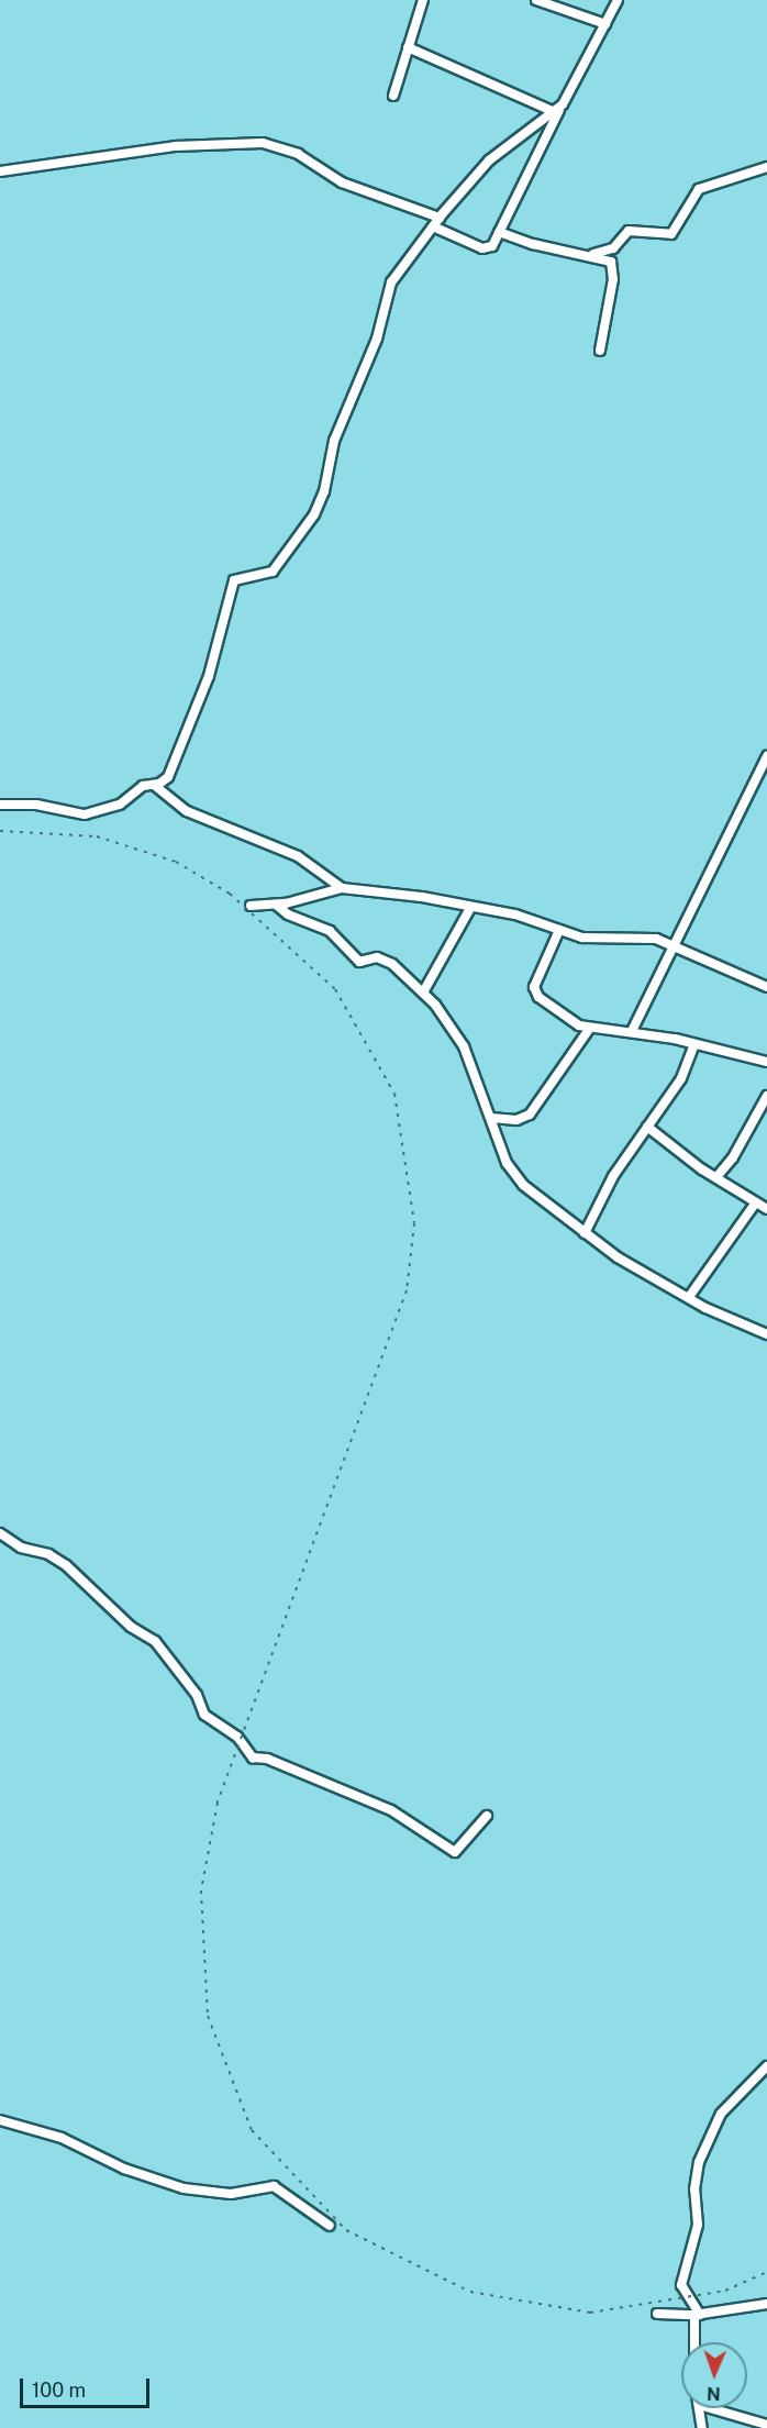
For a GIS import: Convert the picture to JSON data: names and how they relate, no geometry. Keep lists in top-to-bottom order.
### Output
{
  "scale_bar": "100 m",
  "north": "bottom"
}
